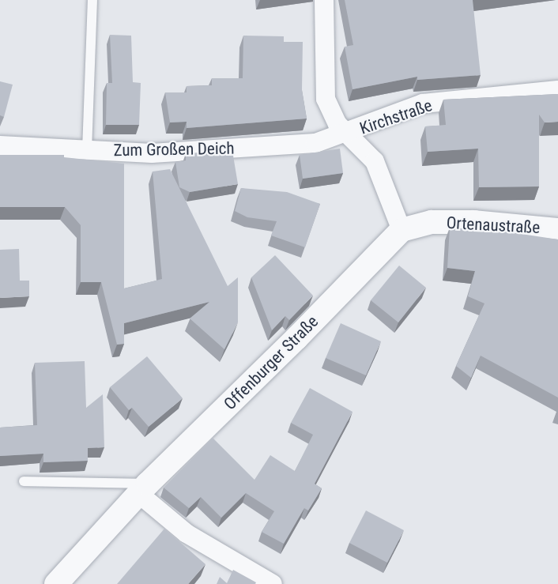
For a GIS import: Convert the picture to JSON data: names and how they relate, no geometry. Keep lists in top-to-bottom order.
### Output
{
  "streets": {
    "street": [
      "Kirchstraße",
      "Zum Großen Deich",
      "Ortenaustraße",
      "Offenburger Straße"
    ]
  },
  "crossings": [
    ["Kirchstraße", "Zum Großen Deich"],
    ["Ortenaustraße", "Offenburger Straße"]
  ]
}
